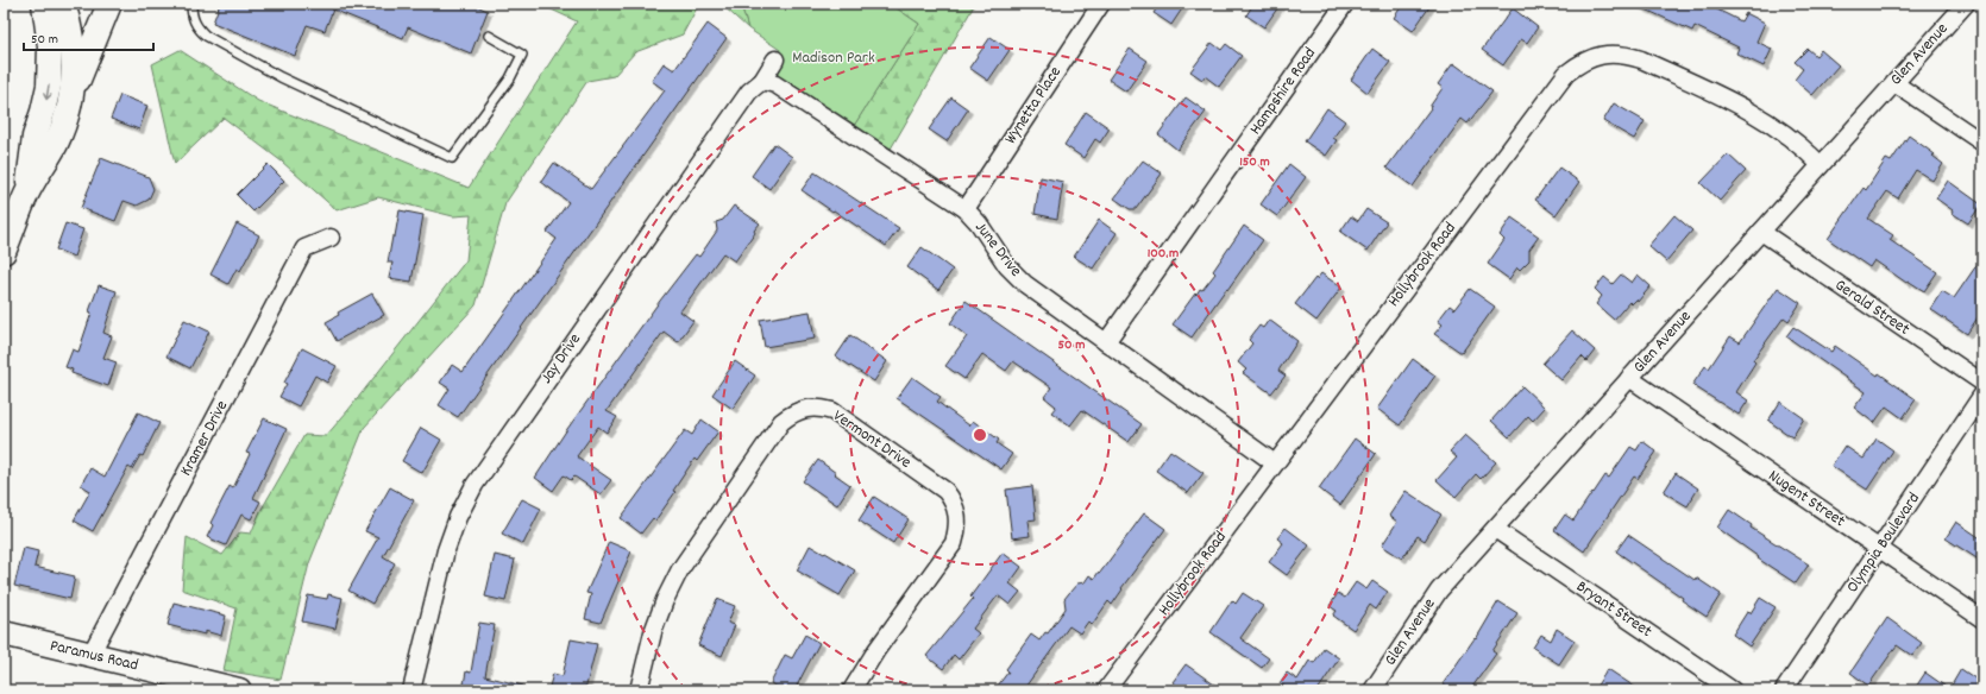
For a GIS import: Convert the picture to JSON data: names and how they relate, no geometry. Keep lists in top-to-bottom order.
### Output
{
  "streets": {
    "main road": ["Paramus Road"],
    "street": [
      "Glen Avenue",
      "Hampshire Road",
      "Wynetta Place",
      "June Drive",
      "Hollybrook Road",
      "Gerald Street",
      "Jay Drive",
      "Kramer Drive",
      "Vermont Drive",
      "Nugent Street",
      "Olympia Boulevard",
      "Bryant Street"
    ]
  },
  "crossings": [
    ["Glen Avenue", "Hollybrook Road"],
    ["Glen Avenue", "Gerald Street"],
    ["Glen Avenue", "Nugent Street"],
    ["Glen Avenue", "Bryant Street"],
    ["Hampshire Road", "June Drive"],
    ["Wynetta Place", "June Drive"],
    ["June Drive", "Hollybrook Road"],
    ["June Drive", "Jay Drive"],
    ["Kramer Drive", "Paramus Road"],
    ["Nugent Street", "Olympia Boulevard"]
  ],
  "parks": ["Madison Park"],
  "scale_bar": "50 m",
  "rings": ["150 m", "100 m", "50 m"]
}
